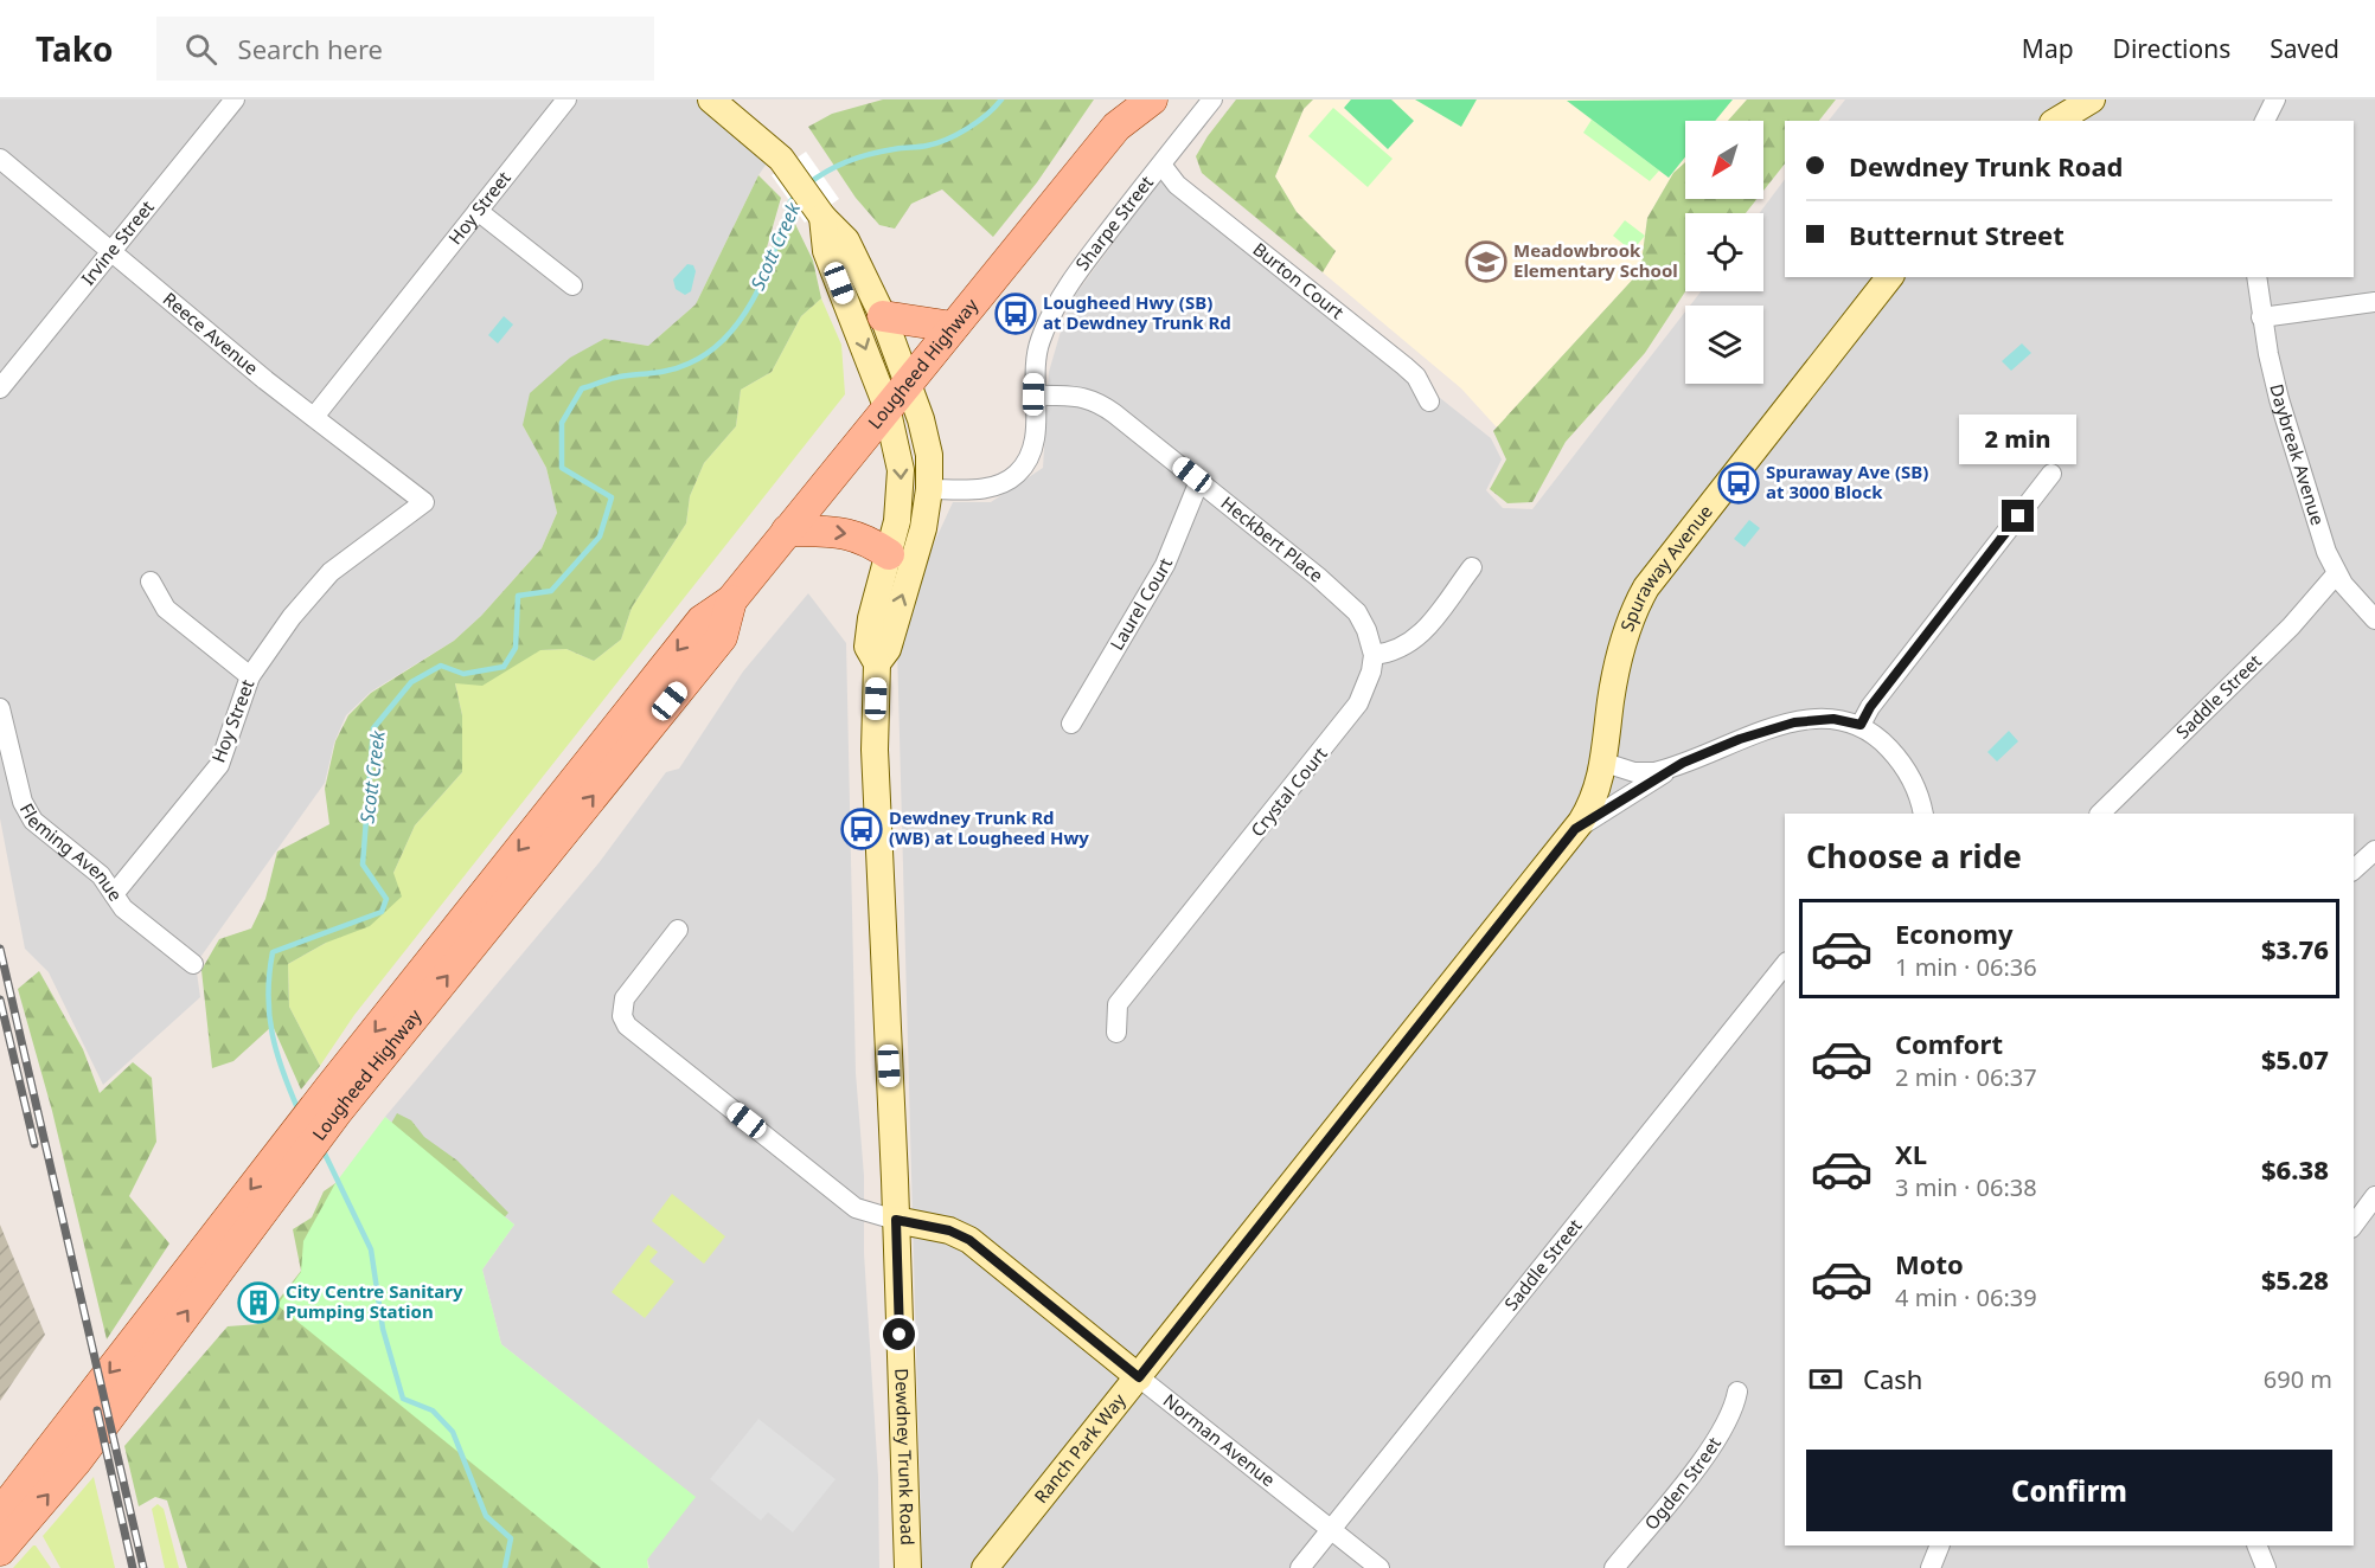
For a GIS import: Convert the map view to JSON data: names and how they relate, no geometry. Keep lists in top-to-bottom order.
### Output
{
  "streets": {
    "main road": [
      "Lougheed Highway",
      "Spuraway Avenue",
      "Norman Avenue",
      "Ranch Park Way",
      "Dewdney Trunk Road"
    ],
    "street": [
      "Hoy Street",
      "Sharpe Street",
      "Irvine Street",
      "Burton Court",
      "Reece Avenue",
      "Daybreak Avenue",
      "Heckbert Place",
      "Laurel Court",
      "Saddle Street",
      "Crystal Court",
      "Fleming Avenue",
      "Ogden Street"
    ]
  },
  "crossings": [
    ["Hoy Street", "Reece Avenue"],
    ["Hoy Street", "Fleming Avenue"],
    ["Sharpe Street", "Burton Court"],
    ["Sharpe Street", "Heckbert Place"],
    ["Sharpe Street", "Dewdney Trunk Road"],
    ["Irvine Street", "Reece Avenue"],
    ["Lougheed Highway", "Dewdney Trunk Road"],
    ["Daybreak Avenue", "Saddle Street"],
    ["Heckbert Place", "Laurel Court"],
    ["Heckbert Place", "Crystal Court"],
    ["Spuraway Avenue", "Ranch Park Way"],
    ["Saddle Street", "Norman Avenue"],
    ["Norman Avenue", "Ranch Park Way"],
    ["Norman Avenue", "Dewdney Trunk Road"]
  ],
  "water": ["Scott Creek"],
  "places": {
    "school or university": ["Meadowbrook Elementary School"],
    "bus stop": ["Lougheed Hwy (SB) at Dewdney Trunk Rd", "Spuraway Ave (SB) at 3000 Block", "Dewdney Trunk Rd (WB) at Lougheed Hwy"],
    "building": ["City Centre Sanitary Pumping Station"]
  },
  "north": "bottom left",
  "page": {
    "header": "Tako",
    "search": "Search here",
    "nav": ["Map", "Directions", "Saved"],
    "banner": ["Dewdney Trunk Road", "Butternut Street"],
    "bubble": "2 min",
    "heading": "Choose a ride",
    "list": [
      {
        "name": "Economy",
        "note": "1 min · 06:36",
        "value": "$3.76"
      },
      {
        "name": "Comfort",
        "note": "2 min · 06:37",
        "value": "$5.07"
      },
      {
        "name": "XL",
        "note": "3 min · 06:38",
        "value": "$6.38"
      },
      {
        "name": "Moto",
        "note": "4 min · 06:39",
        "value": "$5.28"
      }
    ],
    "pay": ["Cash", "690 m"],
    "buttons": "Confirm"
  }
}
